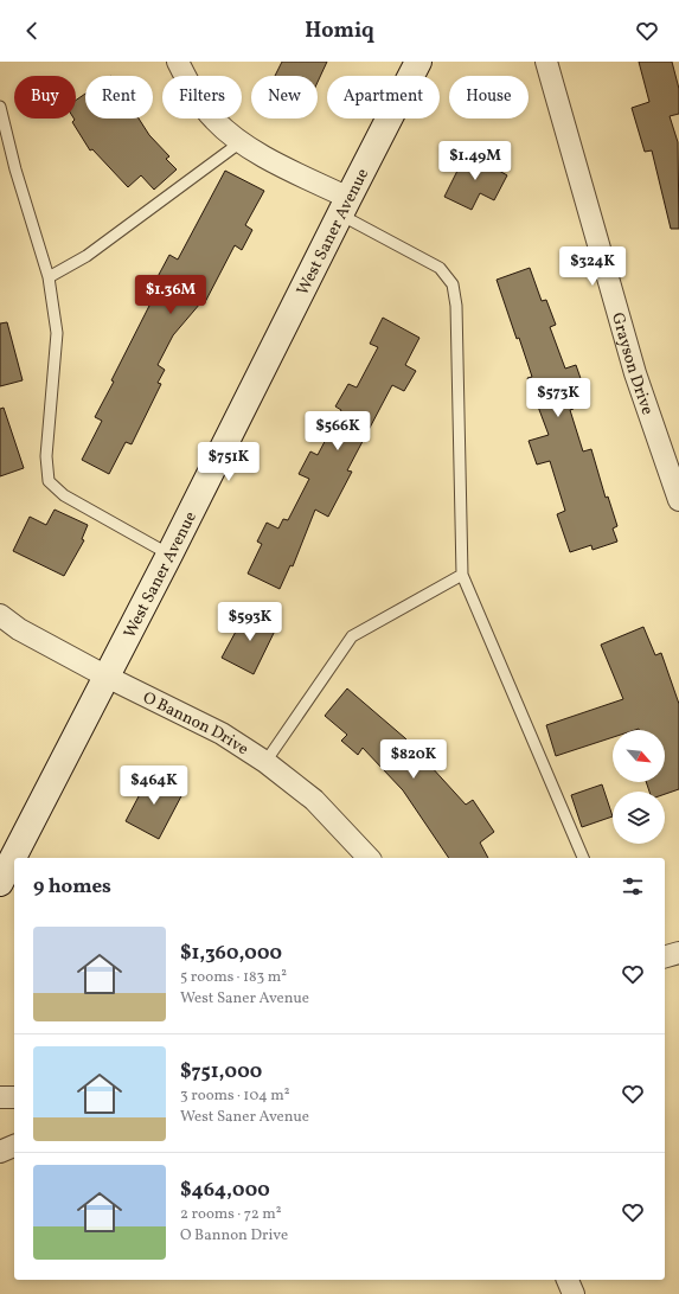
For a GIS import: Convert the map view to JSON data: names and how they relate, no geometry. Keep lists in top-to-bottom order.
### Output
{
  "streets": {
    "street": ["West Saner Avenue", "Grayson Drive", "O Bannon Drive"]
  },
  "crossings": [
    ["West Saner Avenue", "O Bannon Drive"]
  ],
  "north": "bottom right",
  "page": {
    "header": "Homiq",
    "chip": [
      "Buy",
      "Rent",
      "Filters",
      "New",
      "Apartment",
      "House"
    ],
    "price": [
      "$1.49M",
      "$324K",
      "$1.36M",
      "$573K",
      "$566K",
      "$751K",
      "$593K",
      "$820K",
      "$464K"
    ],
    "heading": "9 homes",
    "list": [
      {
        "name": "$1,360,000",
        "note": "5 rooms · 183 m² · West Saner Avenue"
      },
      {
        "name": "$751,000",
        "note": "3 rooms · 104 m² · West Saner Avenue"
      },
      {
        "name": "$464,000",
        "note": "2 rooms · 72 m² · O Bannon Drive"
      }
    ]
  }
}
